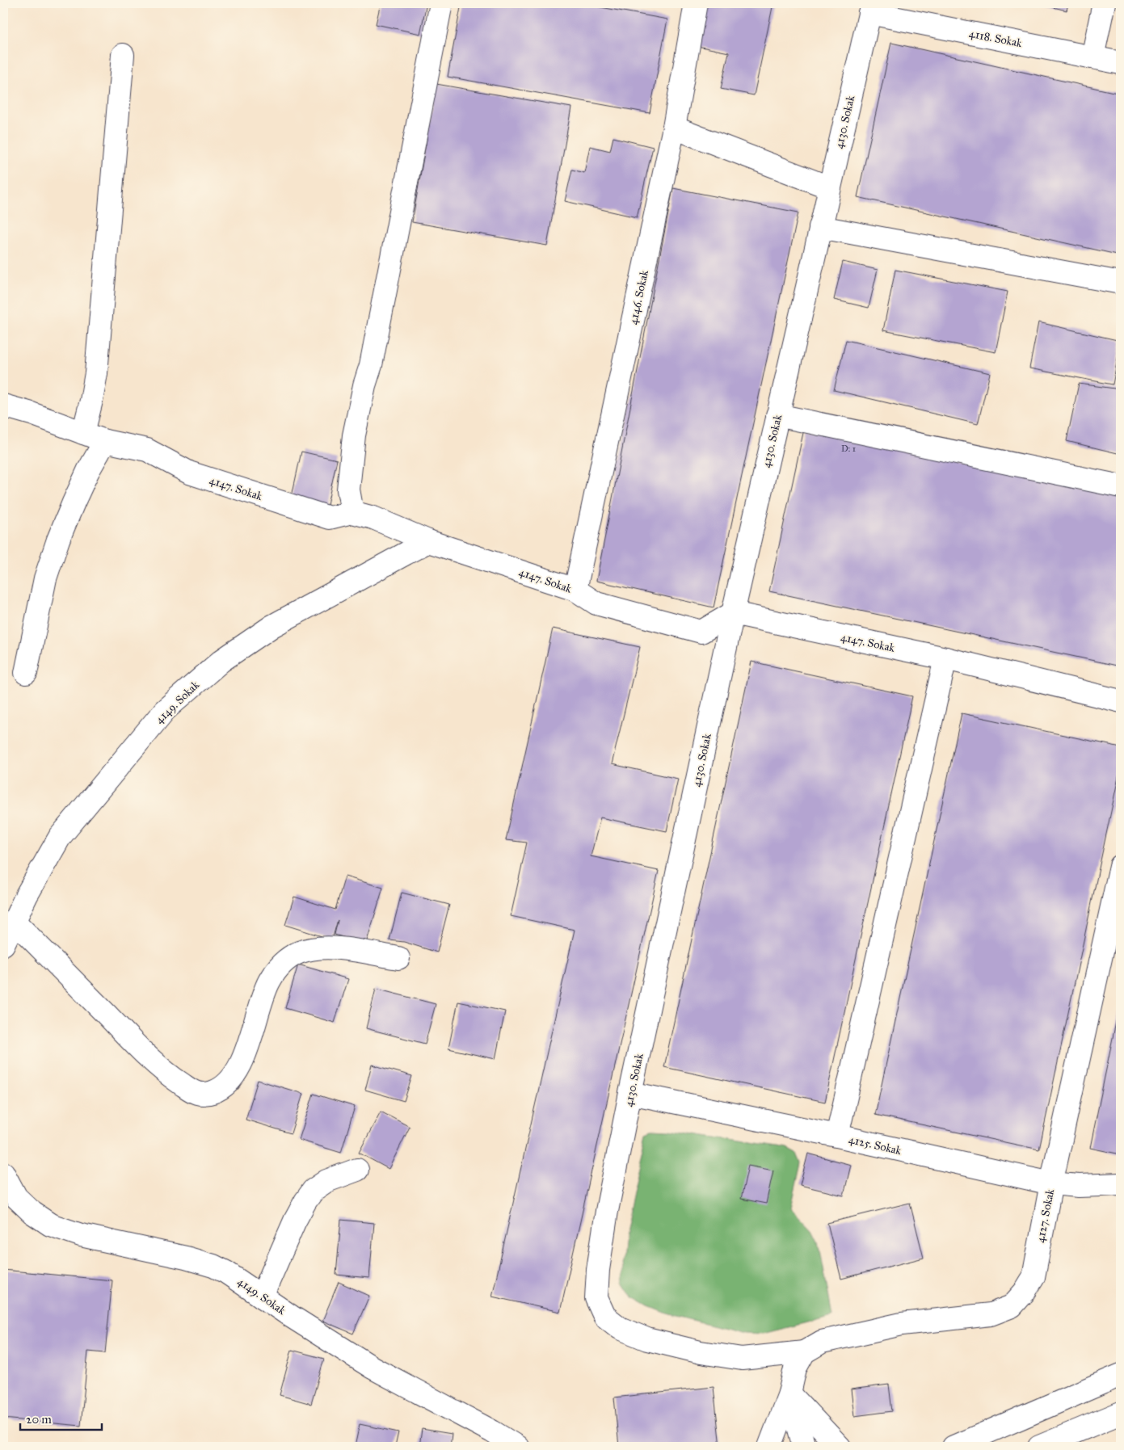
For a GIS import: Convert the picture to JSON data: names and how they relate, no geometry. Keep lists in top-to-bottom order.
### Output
{
  "streets": {
    "street": [
      "4118. Sokak",
      "4130. Sokak",
      "4146. Sokak",
      "4147. Sokak",
      "4149. Sokak",
      "4125. Sokak",
      "4127. Sokak"
    ]
  },
  "crossings": [
    ["4118. Sokak", "4130. Sokak"],
    ["4130. Sokak", "4147. Sokak"],
    ["4130. Sokak", "4125. Sokak"],
    ["4130. Sokak", "4127. Sokak"],
    ["4146. Sokak", "4147. Sokak"],
    ["4147. Sokak", "4149. Sokak"],
    ["4125. Sokak", "4127. Sokak"]
  ],
  "house_numbers": ["D: 1"],
  "scale_bar": "20 m"
}
